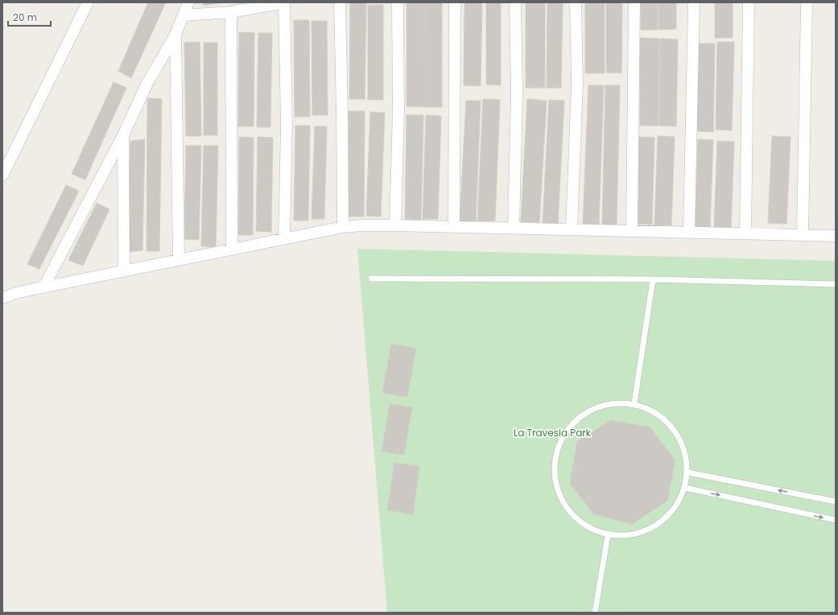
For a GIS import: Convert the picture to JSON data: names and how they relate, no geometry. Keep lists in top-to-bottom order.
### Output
{
  "parks": ["La Travesia Park"],
  "scale_bar": "20 m"
}
